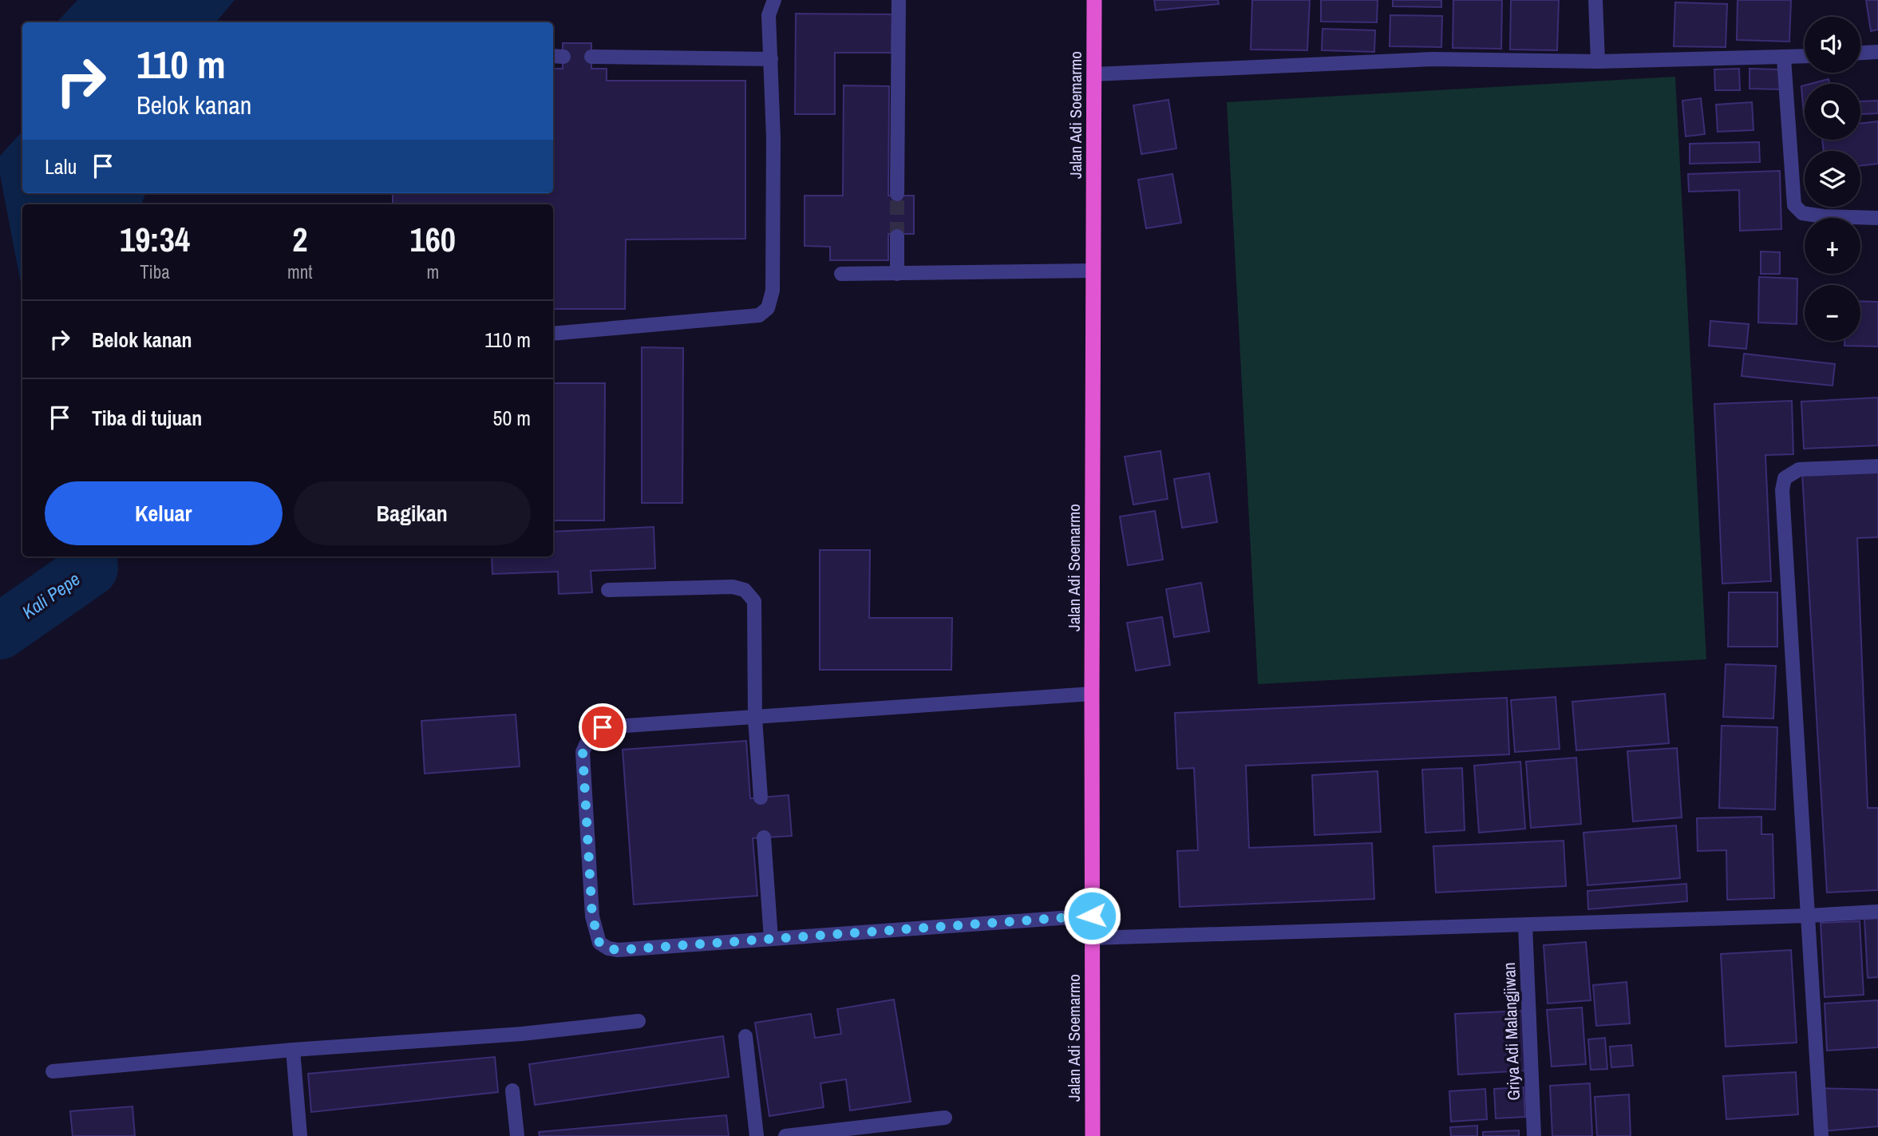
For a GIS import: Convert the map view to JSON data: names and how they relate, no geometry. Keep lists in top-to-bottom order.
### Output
{
  "streets": {
    "highway": ["Jalan Adi Soemarmo"],
    "street": ["Griya Adi Malangjiwan"]
  },
  "water": ["Kali Pepe"],
  "page": {
    "map_buttons": ["+", "−"],
    "turn": ["110 m", "Belok kanan"],
    "then": "Lalu",
    "eta": [
      "19:34",
      "Tiba",
      "2",
      "mnt",
      "160",
      "m"
    ],
    "list": [
      {
        "name": "Belok kanan",
        "value": "110 m"
      },
      {
        "name": "Tiba di tujuan",
        "value": "50 m"
      }
    ],
    "buttons": ["Keluar", "Bagikan"]
  }
}
